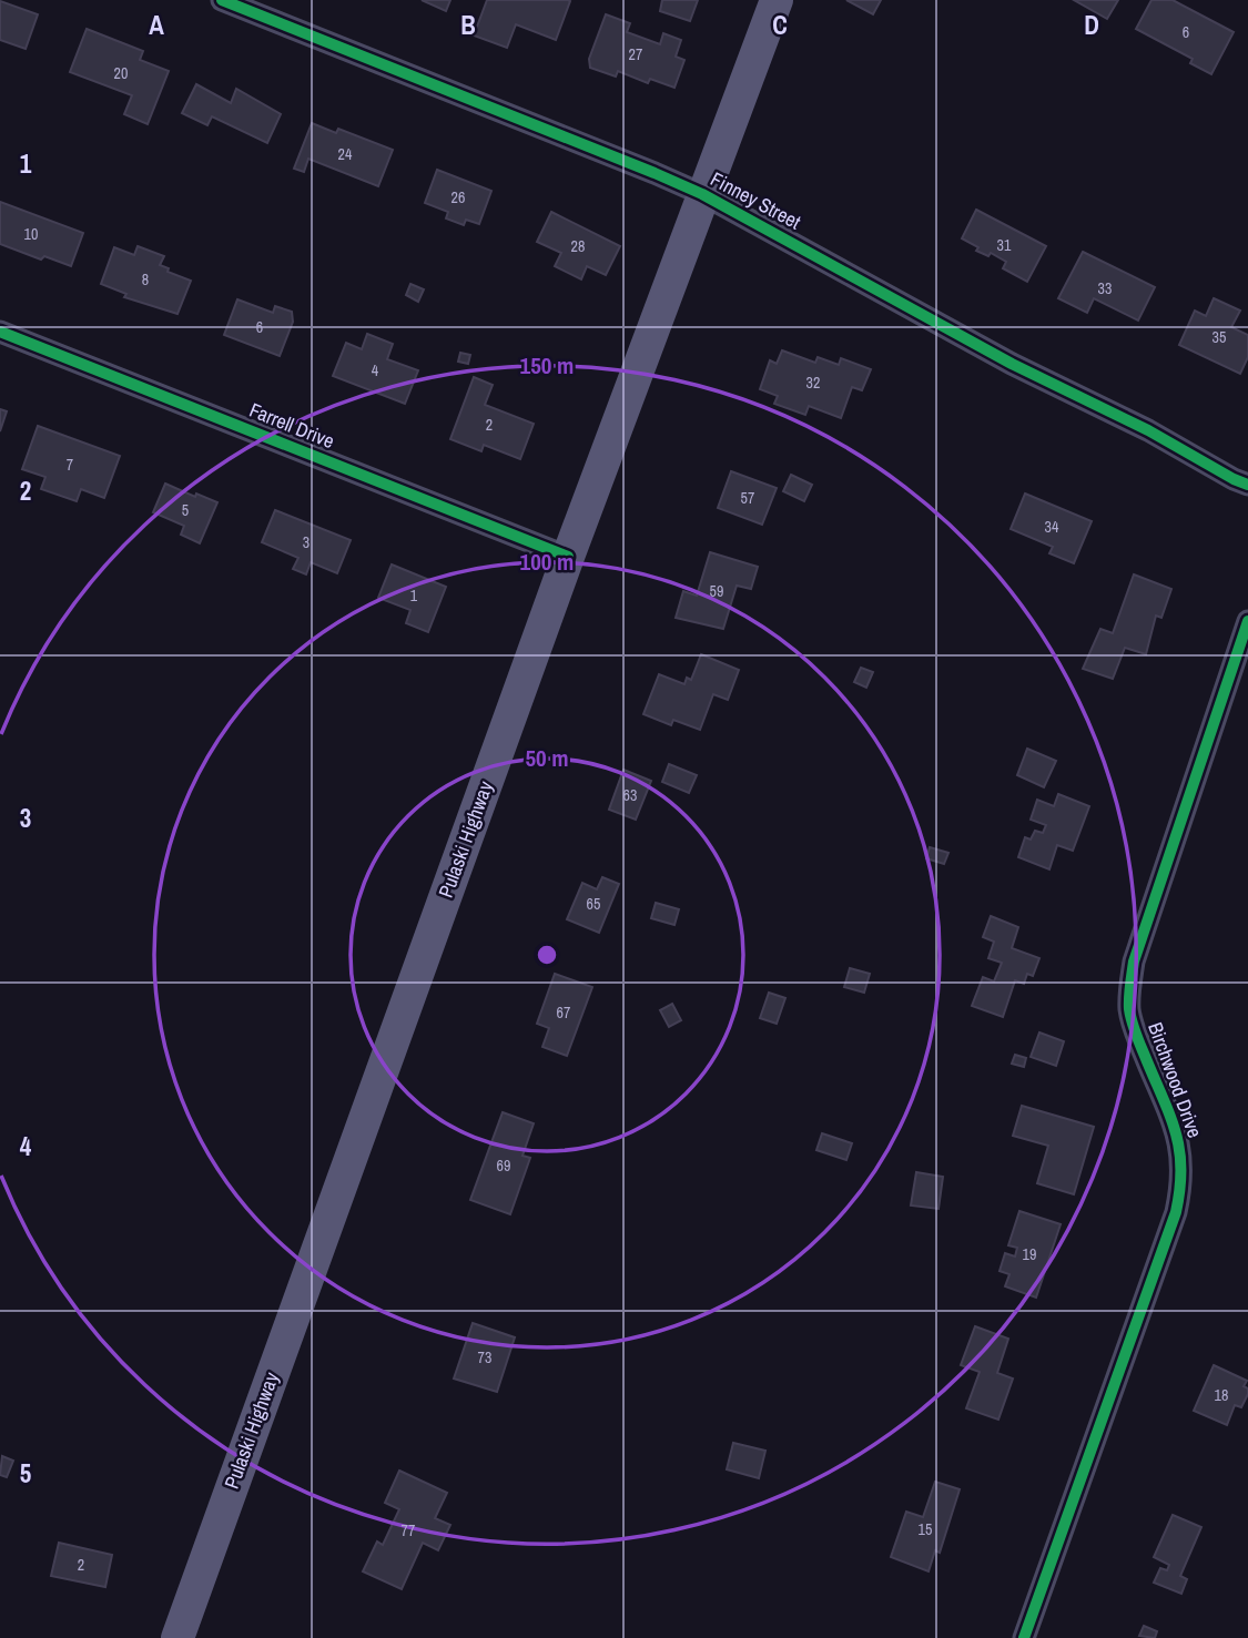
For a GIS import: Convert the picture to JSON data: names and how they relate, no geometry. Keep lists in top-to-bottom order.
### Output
{
  "streets": {
    "main road": ["Pulaski Highway"],
    "street": ["Finney Street", "Farrell Drive", "Birchwood Drive"]
  },
  "crossings": [
    ["Finney Street", "Pulaski Highway"],
    ["Farrell Drive", "Pulaski Highway"]
  ],
  "house_numbers": [
    "6",
    "27",
    "20",
    "24",
    "26",
    "10",
    "31",
    "28",
    "8",
    "33",
    "6",
    "35",
    "4",
    "32",
    "2",
    "7",
    "57",
    "5",
    "34",
    "3",
    "59",
    "1",
    "63",
    "65",
    "67",
    "69",
    "19",
    "73",
    "18",
    "15",
    "77",
    "2"
  ],
  "grid": {
    "columns": [
      "A",
      "B",
      "C",
      "D"
    ],
    "rows": [
      "1",
      "2",
      "3",
      "4",
      "5"
    ]
  },
  "rings": ["150 m", "100 m", "50 m"]
}
